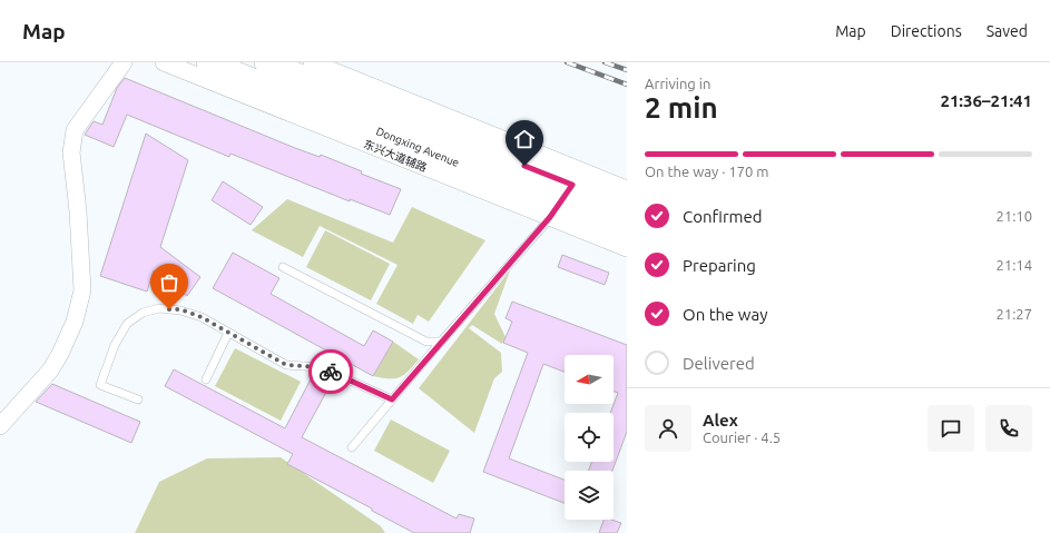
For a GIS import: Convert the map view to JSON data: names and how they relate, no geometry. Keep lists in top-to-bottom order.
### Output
{
  "streets": {
    "main road": ["Dongxing Avenue"],
    "street": ["东兴大道辅路"]
  },
  "crossings": [
    ["Dongxing Avenue", "东兴大道辅路"]
  ],
  "north": "left",
  "page": {
    "header": "Map",
    "nav": ["Map", "Directions", "Saved"],
    "heading": ["2 min", "Arriving in", "21:36–21:41"],
    "panel": ["Alex", "Courier · 4.5"],
    "bar": "On the way · 170 m",
    "list": [
      ["Confirmed", "21:10"],
      ["Preparing", "21:14"],
      ["On the way", "21:27"],
      "Delivered"
    ]
  }
}
